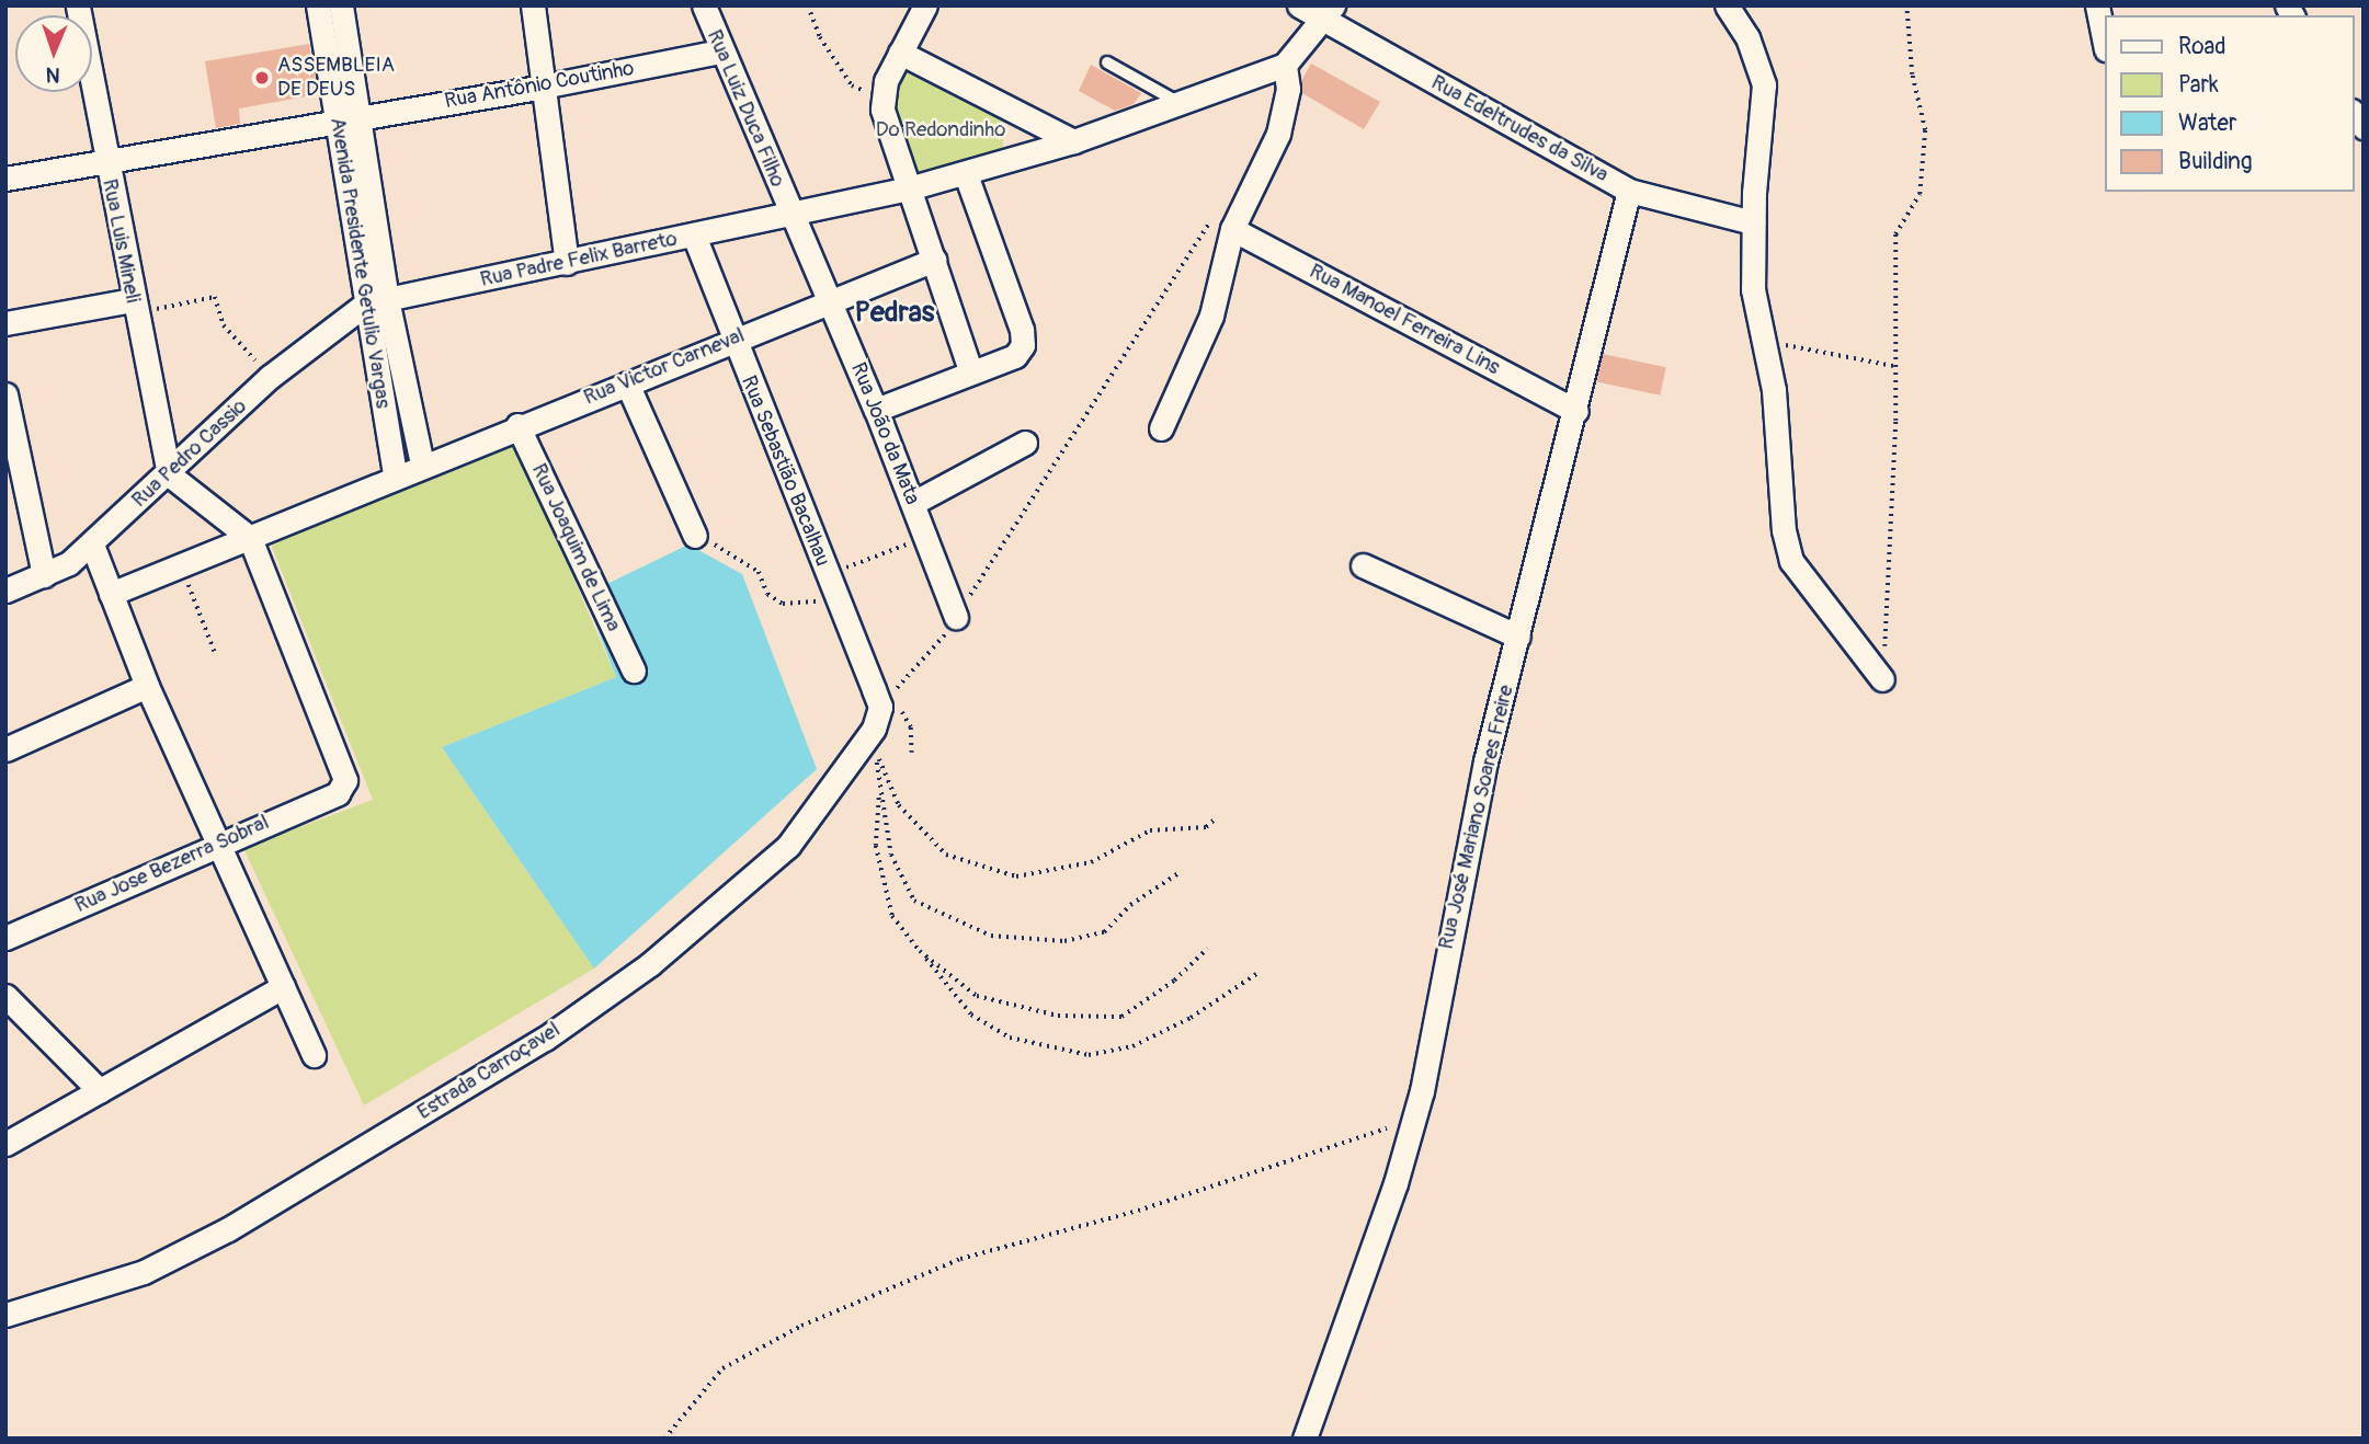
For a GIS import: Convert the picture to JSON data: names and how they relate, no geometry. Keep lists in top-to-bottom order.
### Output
{
  "streets": {
    "street": [
      "Rua Antônio Coutinho",
      "Rua Luiz Duca Filho",
      "Rua Edeltrudes da Silva",
      "Rua Luis Mineli",
      "Rua Padre Felix Barreto",
      "Avenida Presidente Getulio Vargas",
      "Rua Manoel Ferreira Lins",
      "Rua Victor Carneval",
      "Rua João da Mata",
      "Rua Pedro Cassio",
      "Rua Sebastião Bacalhau",
      "Rua Joaquim de Lima",
      "Rua José Mariano Soares Freire",
      "Rua Jose Bezerra Sobral",
      "Estrada Carroçavel"
    ]
  },
  "crossings": [
    ["Rua Antônio Coutinho", "Rua Luiz Duca Filho"],
    ["Rua Antônio Coutinho", "Rua Luis Mineli"],
    ["Rua Antônio Coutinho", "Avenida Presidente Getulio Vargas"],
    ["Rua Luiz Duca Filho", "Rua Padre Felix Barreto"],
    ["Rua Luiz Duca Filho", "Rua João da Mata"],
    ["Rua Edeltrudes da Silva", "Rua José Mariano Soares Freire"],
    ["Rua Luis Mineli", "Rua Pedro Cassio"],
    ["Rua Padre Felix Barreto", "Avenida Presidente Getulio Vargas"],
    ["Rua Padre Felix Barreto", "Rua João da Mata"],
    ["Rua Padre Felix Barreto", "Rua Pedro Cassio"],
    ["Rua Padre Felix Barreto", "Rua Sebastião Bacalhau"],
    ["Avenida Presidente Getulio Vargas", "Rua Victor Carneval"],
    ["Avenida Presidente Getulio Vargas", "Rua Pedro Cassio"],
    ["Rua Manoel Ferreira Lins", "Rua José Mariano Soares Freire"],
    ["Rua Victor Carneval", "Rua João da Mata"],
    ["Rua Victor Carneval", "Rua Sebastião Bacalhau"],
    ["Rua Victor Carneval", "Rua Joaquim de Lima"],
    ["Rua Victor Carneval", "Rua Jose Bezerra Sobral"],
    ["Rua Sebastião Bacalhau", "Estrada Carroçavel"]
  ],
  "districts": ["Pedras"],
  "parks": ["Do Redondinho"],
  "places": ["ASSEMBLEIA DE DEUS"],
  "legend": [
    "Road",
    "Park",
    "Water",
    "Building"
  ],
  "north": "bottom"
}
